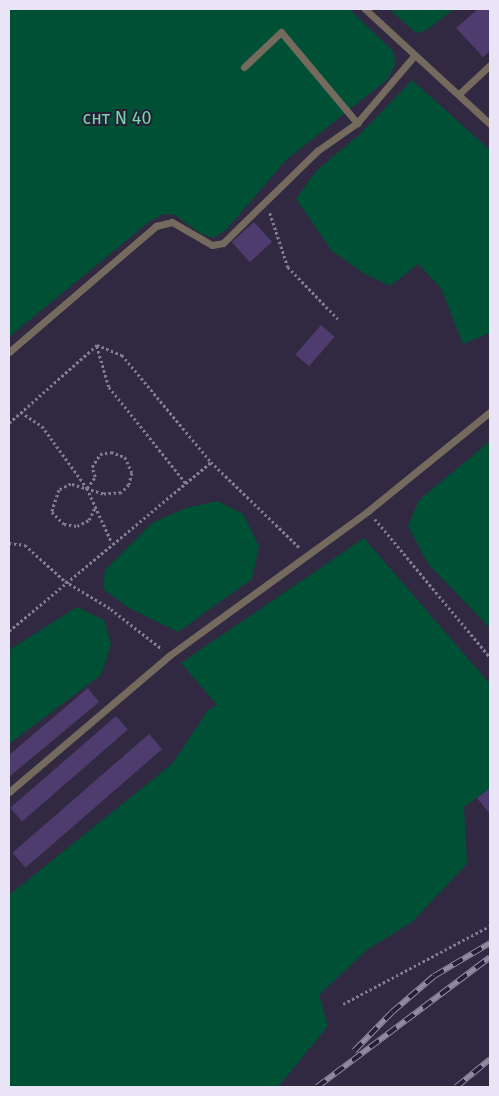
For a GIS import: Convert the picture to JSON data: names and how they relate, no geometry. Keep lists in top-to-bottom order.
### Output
{
  "parks": ["снт N 40"]
}
